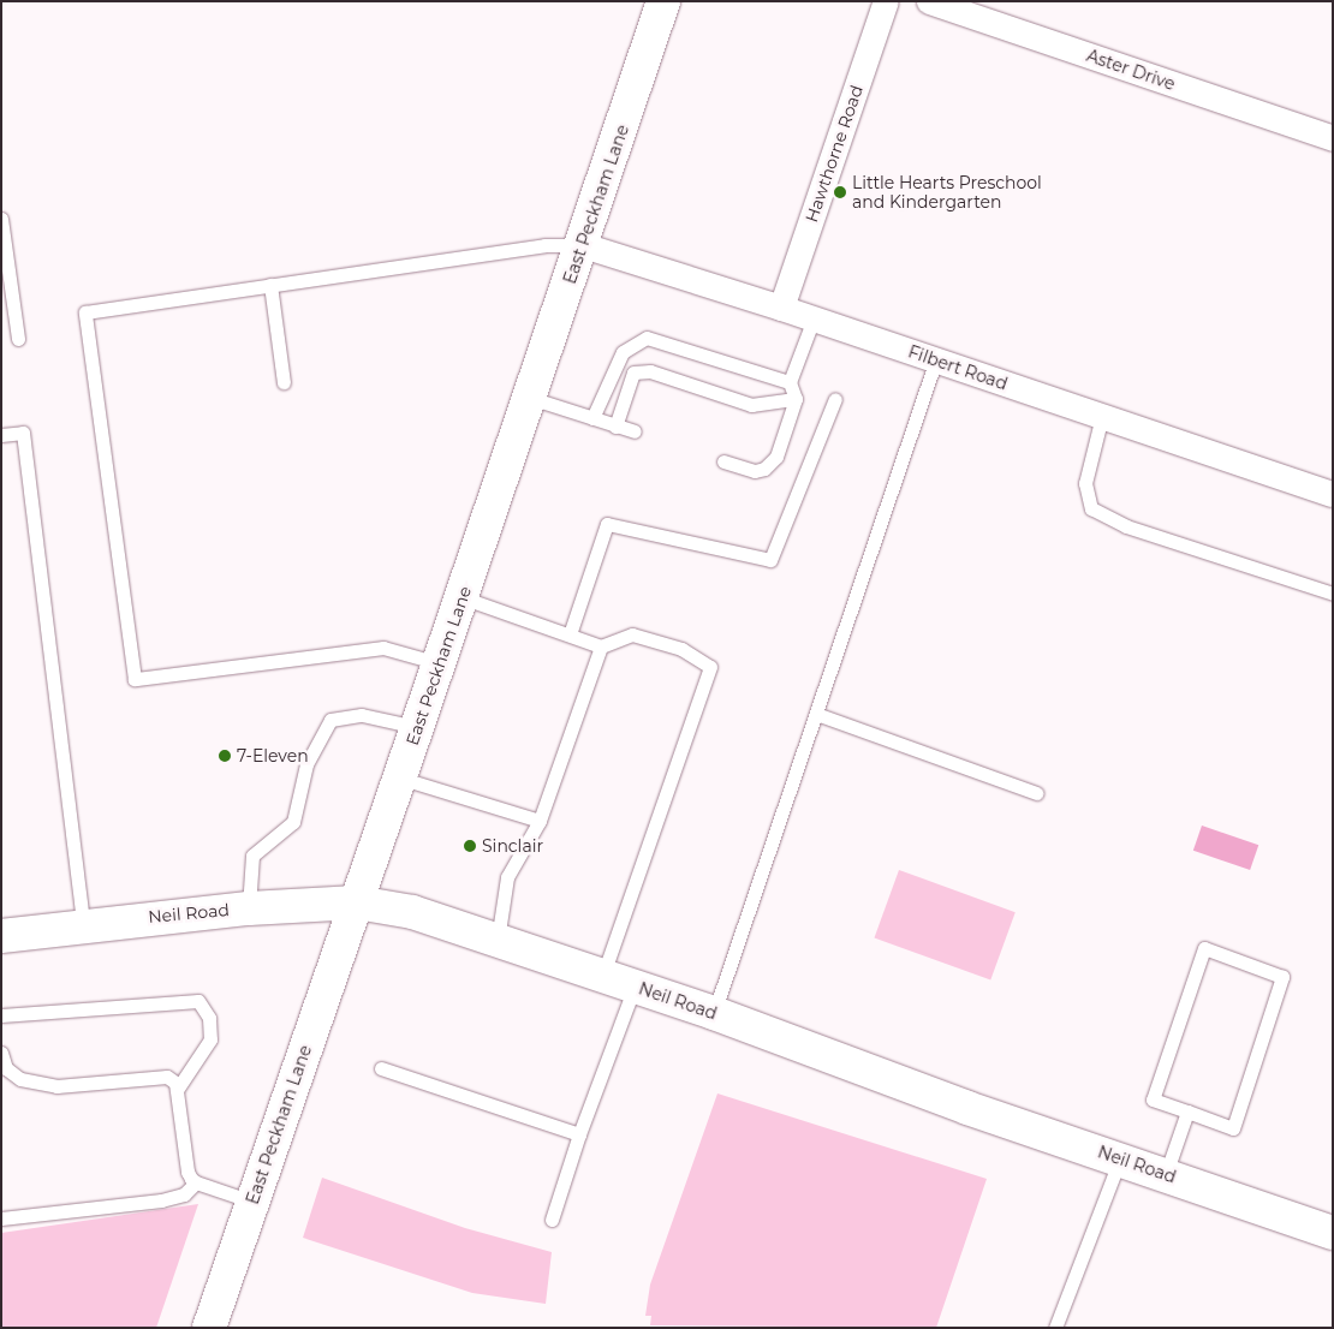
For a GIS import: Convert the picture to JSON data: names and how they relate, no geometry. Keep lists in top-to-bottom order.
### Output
{
  "streets": {
    "street": [
      "Aster Drive",
      "Hawthorne Road",
      "East Peckham Lane",
      "Filbert Road",
      "Neil Road"
    ]
  },
  "crossings": [
    ["Hawthorne Road", "Filbert Road"],
    ["East Peckham Lane", "Filbert Road"],
    ["East Peckham Lane", "Neil Road"]
  ],
  "places": ["Little Hearts Preschool and Kindergarten", "7-Eleven", "Sinclair"]
}
